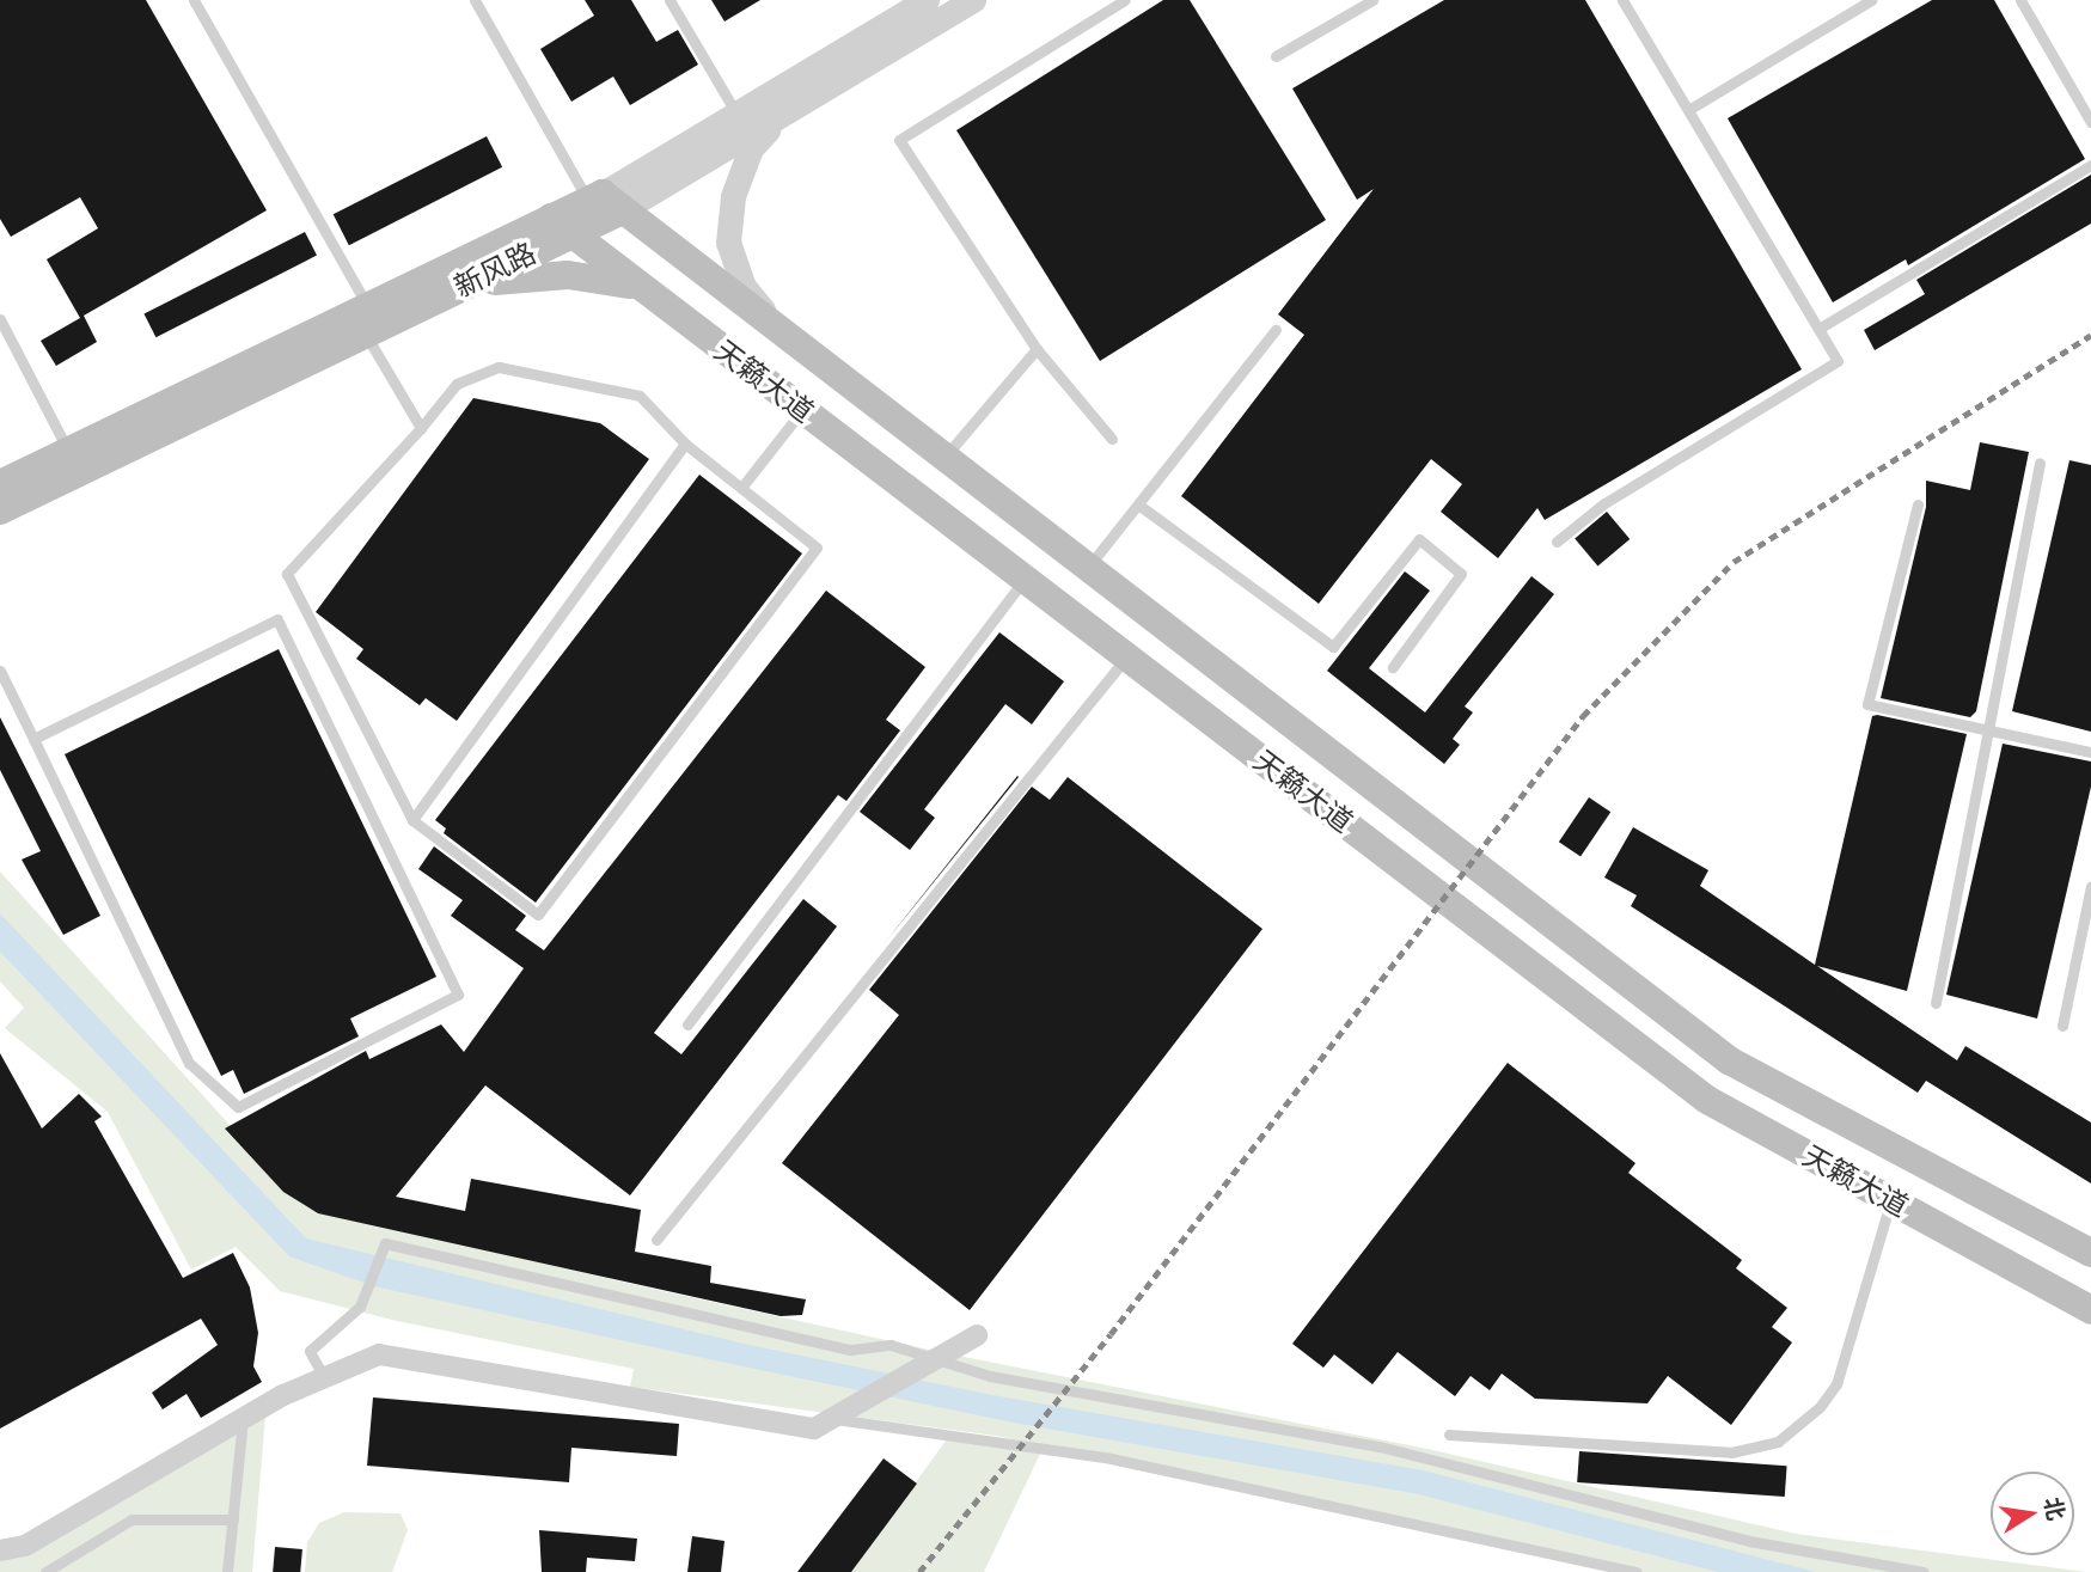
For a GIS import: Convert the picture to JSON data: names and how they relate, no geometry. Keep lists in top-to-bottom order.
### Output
{
  "streets": {
    "main road": ["新风路", "天籁大道"]
  },
  "crossings": [
    ["新风路", "天籁大道"]
  ],
  "north": "right"
}
